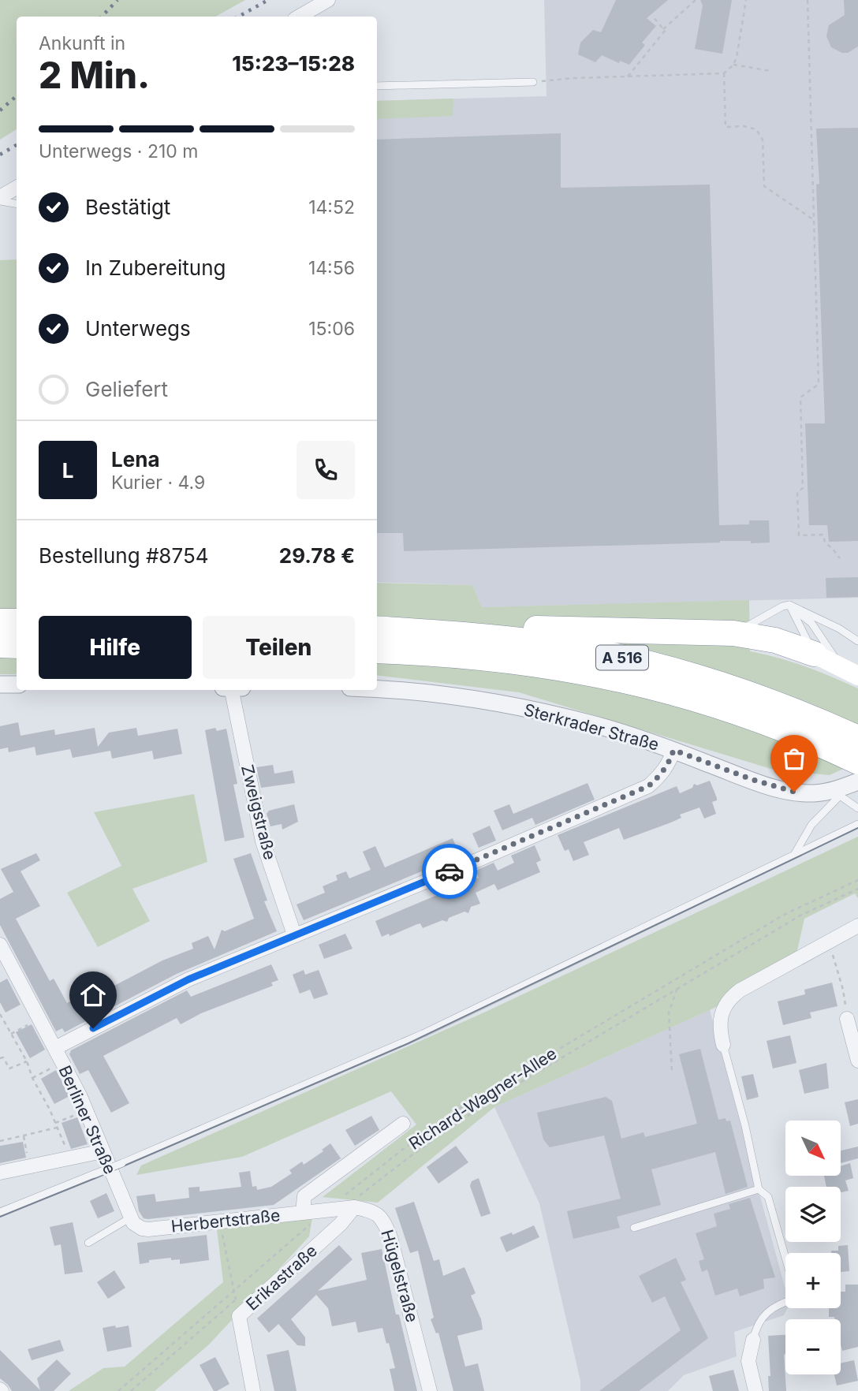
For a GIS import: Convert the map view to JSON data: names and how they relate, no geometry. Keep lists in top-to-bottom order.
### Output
{
  "streets": {
    "highway": ["A 516"],
    "street": [
      "Sterkrader Straße",
      "Zweigstraße",
      "Berliner Straße",
      "Herbertstraße",
      "Hügelstraße",
      "Erikastraße"
    ],
    "path": ["Richard-Wagner-Allee"]
  },
  "crossings": [
    ["Richard-Wagner-Allee", "Herbertstraße"],
    ["Richard-Wagner-Allee", "Hügelstraße"],
    ["Richard-Wagner-Allee", "Erikastraße"],
    ["Berliner Straße", "Herbertstraße"],
    ["Herbertstraße", "Hügelstraße"],
    ["Herbertstraße", "Erikastraße"],
    ["Hügelstraße", "Erikastraße"]
  ],
  "north": "bottom right",
  "page": {
    "heading": ["2 Min.", "Ankunft in", "15:23–15:28"],
    "panel": [
      "Lena",
      "Kurier · 4.9",
      "Bestellung #8754",
      "29.78 €"
    ],
    "bar": "Unterwegs · 210 m",
    "list": [
      ["Bestätigt", "14:52"],
      ["In Zubereitung", "14:56"],
      ["Unterwegs", "15:06"],
      "Geliefert"
    ],
    "round": "L",
    "buttons": ["Hilfe", "Teilen"],
    "map_buttons": ["+", "−"]
  }
}
